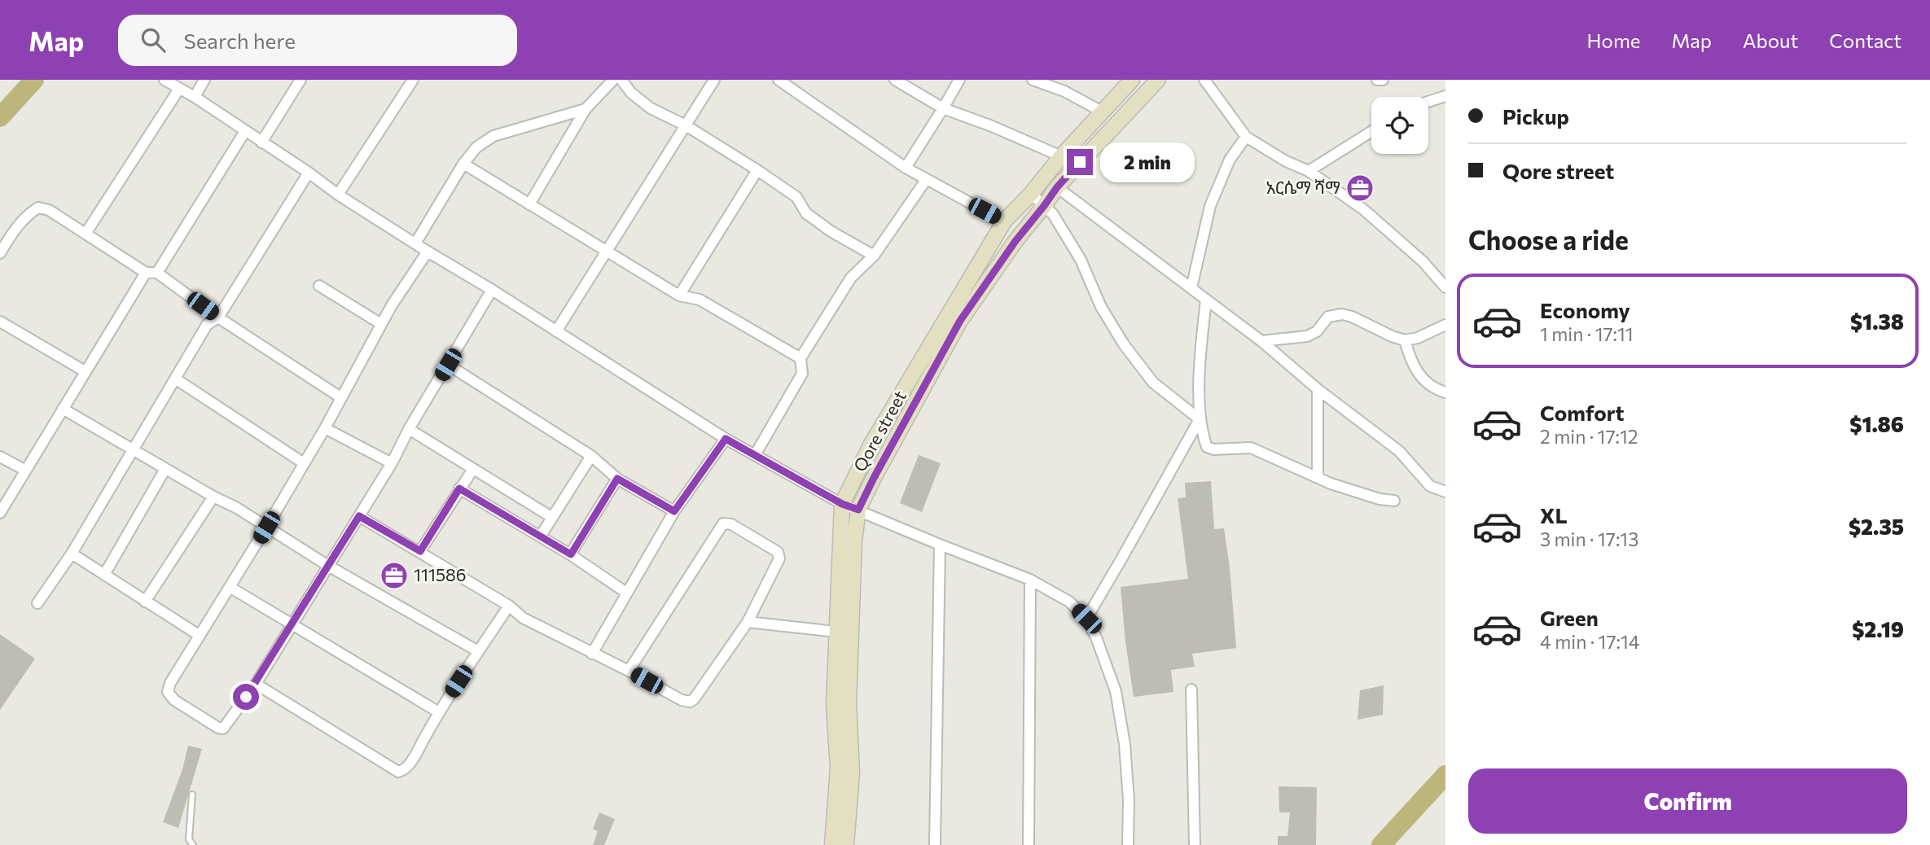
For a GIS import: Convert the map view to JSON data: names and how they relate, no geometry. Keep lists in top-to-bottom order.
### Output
{
  "streets": {
    "street": ["Qore street"]
  },
  "places": {
    "office": ["አርሴማ ሻማ", "111586"]
  },
  "page": {
    "header": "Map",
    "search": "Search here",
    "nav": [
      "Home",
      "Map",
      "About",
      "Contact"
    ],
    "banner": ["Pickup", "Qore street"],
    "bubble": "2 min",
    "heading": "Choose a ride",
    "list": [
      {
        "name": "Economy",
        "note": "1 min · 17:11",
        "value": "$1.38"
      },
      {
        "name": "Comfort",
        "note": "2 min · 17:12",
        "value": "$1.86"
      },
      {
        "name": "XL",
        "note": "3 min · 17:13",
        "value": "$2.35"
      },
      {
        "name": "Green",
        "note": "4 min · 17:14",
        "value": "$2.19"
      }
    ],
    "buttons": "Confirm"
  }
}
